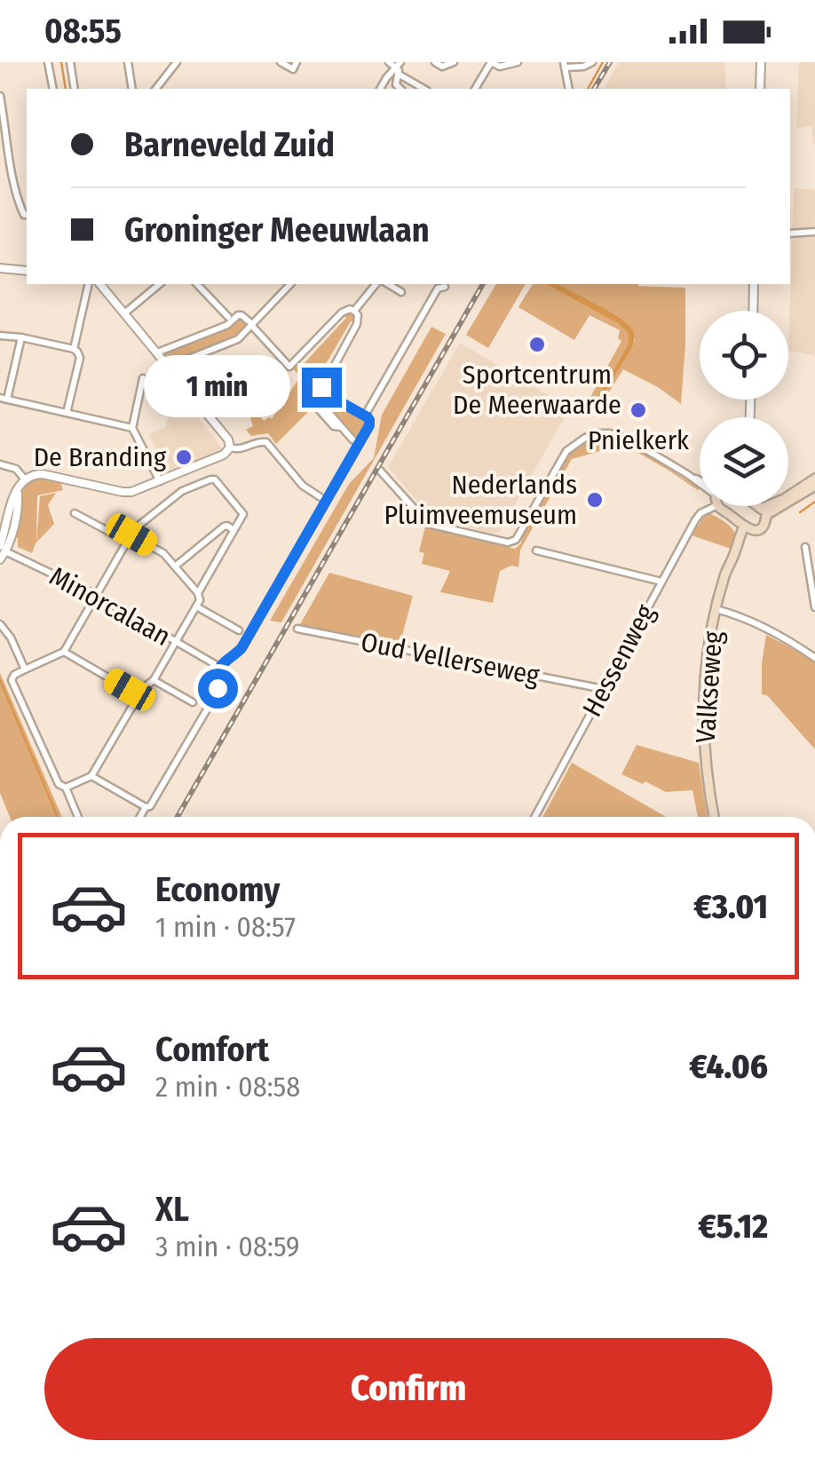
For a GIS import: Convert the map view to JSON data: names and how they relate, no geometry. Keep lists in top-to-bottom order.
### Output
{
  "streets": {
    "main road": ["Valkseweg"],
    "street": ["Minorcalaan", "Oud Vellerseweg", "Hessenweg"]
  },
  "crossings": [
    ["Oud Vellerseweg", "Hessenweg"]
  ],
  "places": [
    "Sportcentrum De Meerwaarde",
    "Pnielkerk",
    "De Branding",
    "Nederlands Pluimveemuseum"
  ],
  "page": {
    "status": "08:55",
    "banner": ["Barneveld Zuid", "Groninger Meeuwlaan"],
    "bubble": "1 min",
    "list": [
      {
        "name": "Economy",
        "note": "1 min · 08:57",
        "value": "€3.01"
      },
      {
        "name": "Comfort",
        "note": "2 min · 08:58",
        "value": "€4.06"
      },
      {
        "name": "XL",
        "note": "3 min · 08:59",
        "value": "€5.12"
      }
    ],
    "buttons": "Confirm"
  }
}
